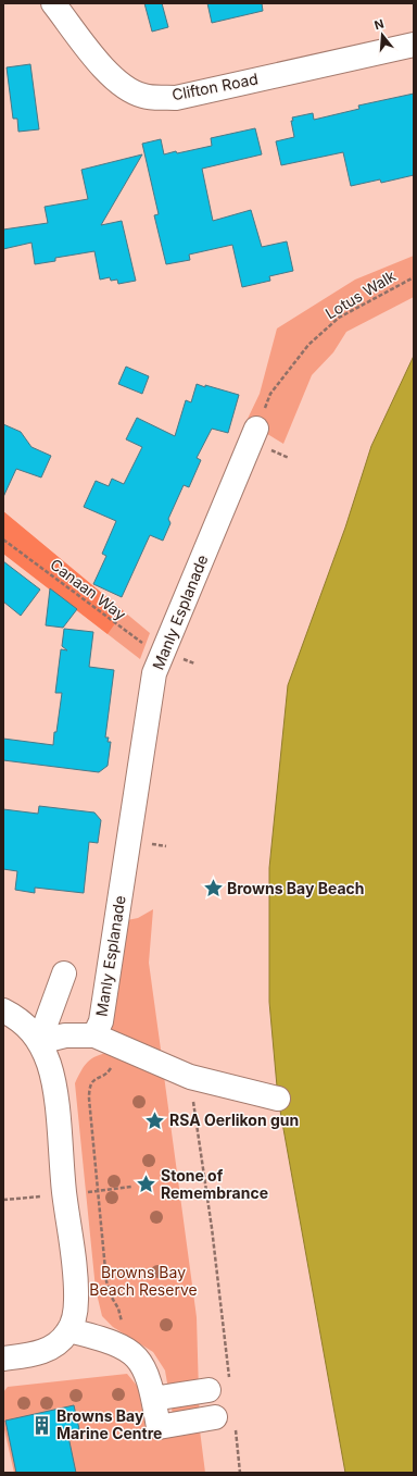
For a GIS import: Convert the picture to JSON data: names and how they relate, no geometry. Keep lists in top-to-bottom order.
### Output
{
  "streets": {
    "street": ["Clifton Road", "Manly Esplanade"],
    "path": ["Lotus Walk", "Canaan Way"]
  },
  "crossings": [
    ["Canaan Way", "Manly Esplanade"]
  ],
  "parks": ["Browns Bay Beach Reserve"],
  "places": {
    "place": ["Browns Bay Beach", "RSA Oerlikon gun", "Stone of Remembrance"],
    "building": ["Browns Bay Marine Centre"]
  },
  "north": "top"
}
